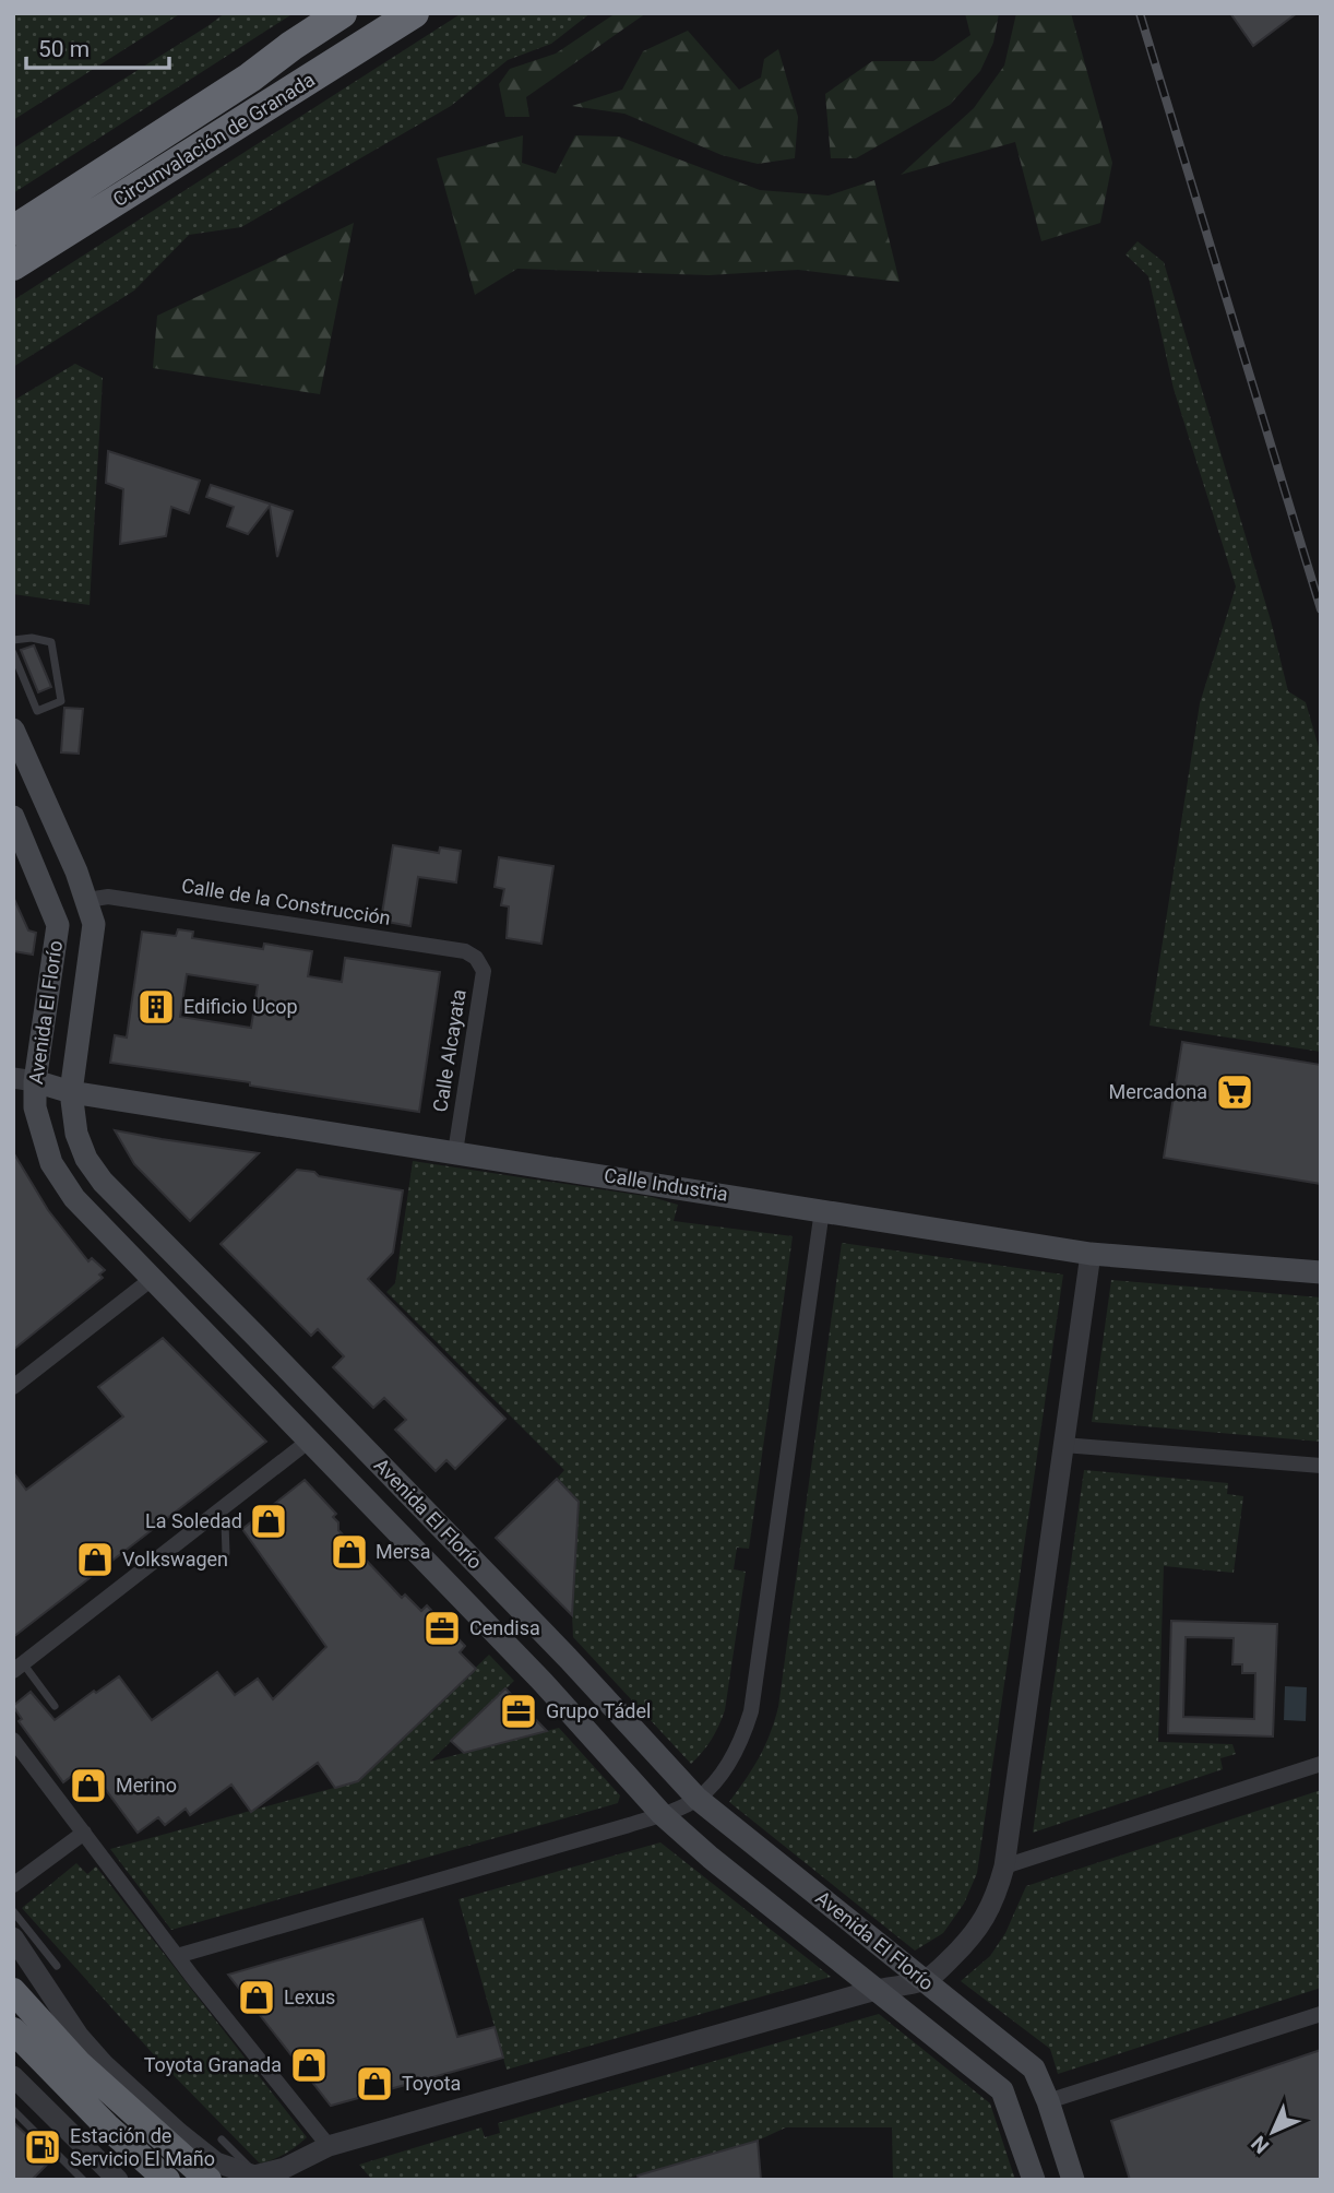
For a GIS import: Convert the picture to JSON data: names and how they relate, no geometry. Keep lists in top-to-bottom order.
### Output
{
  "streets": {
    "highway": ["Circunvalación de Granada"],
    "main road": ["Avenida El Florío", "Calle Industria"],
    "street": ["Calle de la Construcción", "Calle Alcayata"]
  },
  "crossings": [
    ["Calle de la Construcción", "Avenida El Florío"],
    ["Calle de la Construcción", "Calle Alcayata"],
    ["Avenida El Florío", "Calle Industria"],
    ["Calle Alcayata", "Calle Industria"]
  ],
  "places": {
    "building": ["Edificio Ucop"],
    "supermarket": ["Mercadona"],
    "shop": [
      "La Soledad",
      "Mersa",
      "Volkswagen",
      "Merino",
      "Lexus",
      "Toyota Granada",
      "Toyota"
    ],
    "office": ["Cendisa", "Grupo Tádel"],
    "fuel station": ["Estación de Servicio El Maño"]
  },
  "scale_bar": "50 m",
  "north": "bottom left"
}
